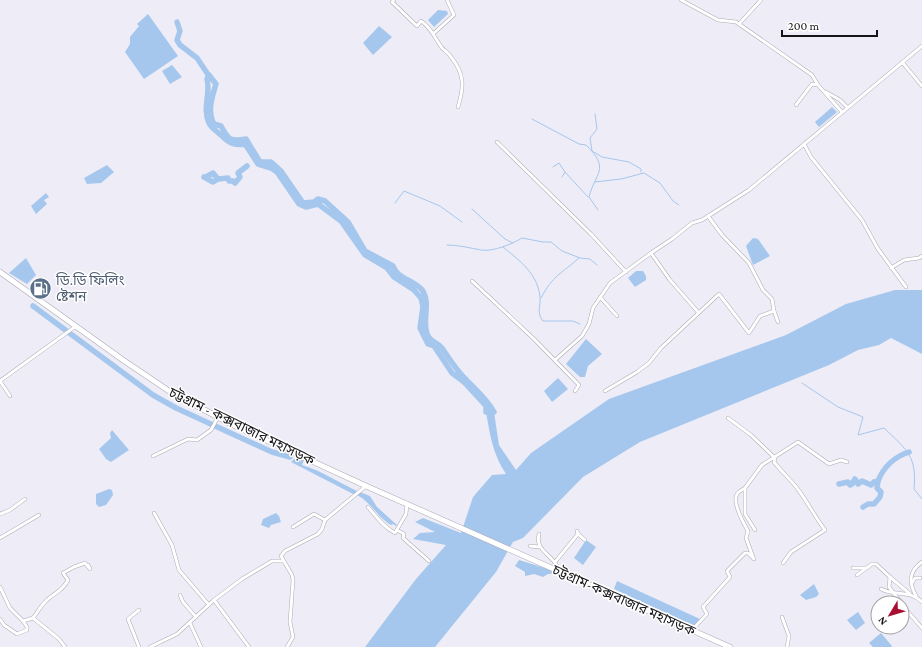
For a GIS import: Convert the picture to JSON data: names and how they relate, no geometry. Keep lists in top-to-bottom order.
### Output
{
  "streets": {
    "highway": ["চট্টগ্রাম - কক্সবাজার মহাসড়ক", "চট্টগ্রাম-কক্সবাজার মহাসড়ক"]
  },
  "crossings": [
    ["চট্টগ্রাম - কক্সবাজার মহাসড়ক", "চট্টগ্রাম-কক্সবাজার মহাসড়ক"]
  ],
  "places": {
    "fuel station": ["ডি.ডি ফিলিং ষ্টেশন"]
  },
  "scale_bar": "200 m",
  "north": "bottom left"
}
